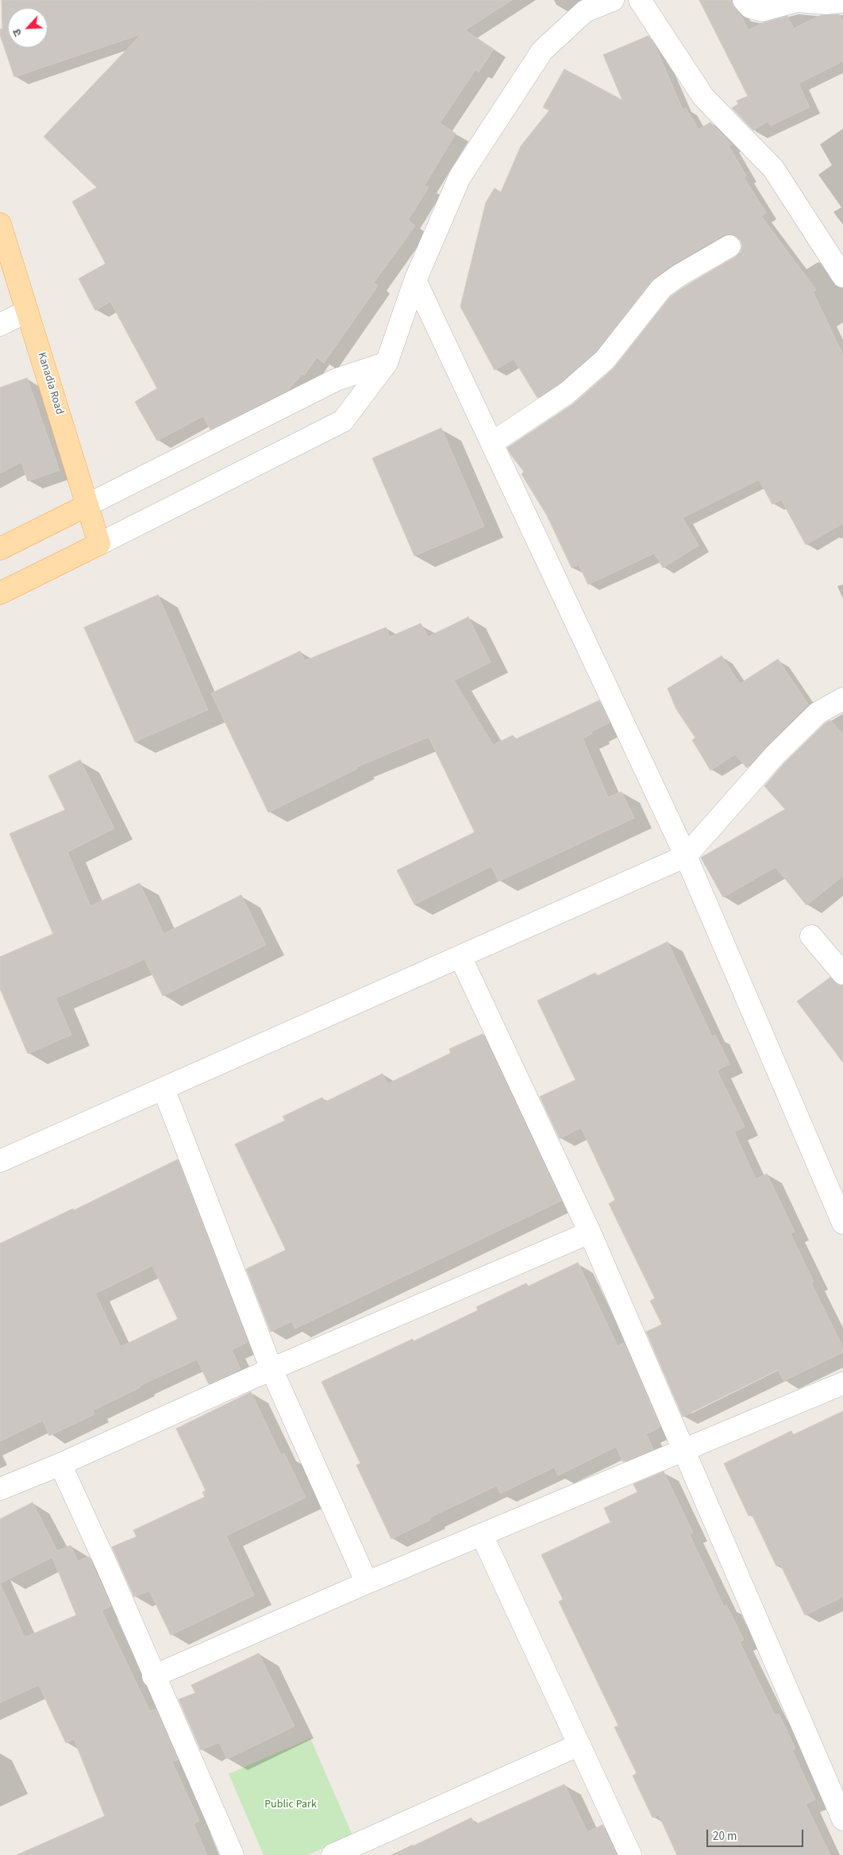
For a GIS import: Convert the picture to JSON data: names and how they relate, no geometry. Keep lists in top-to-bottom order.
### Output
{
  "streets": {
    "main road": ["Kanadia Road"]
  },
  "parks": ["Public Park"],
  "scale_bar": "20 m",
  "north": "bottom left"
}
